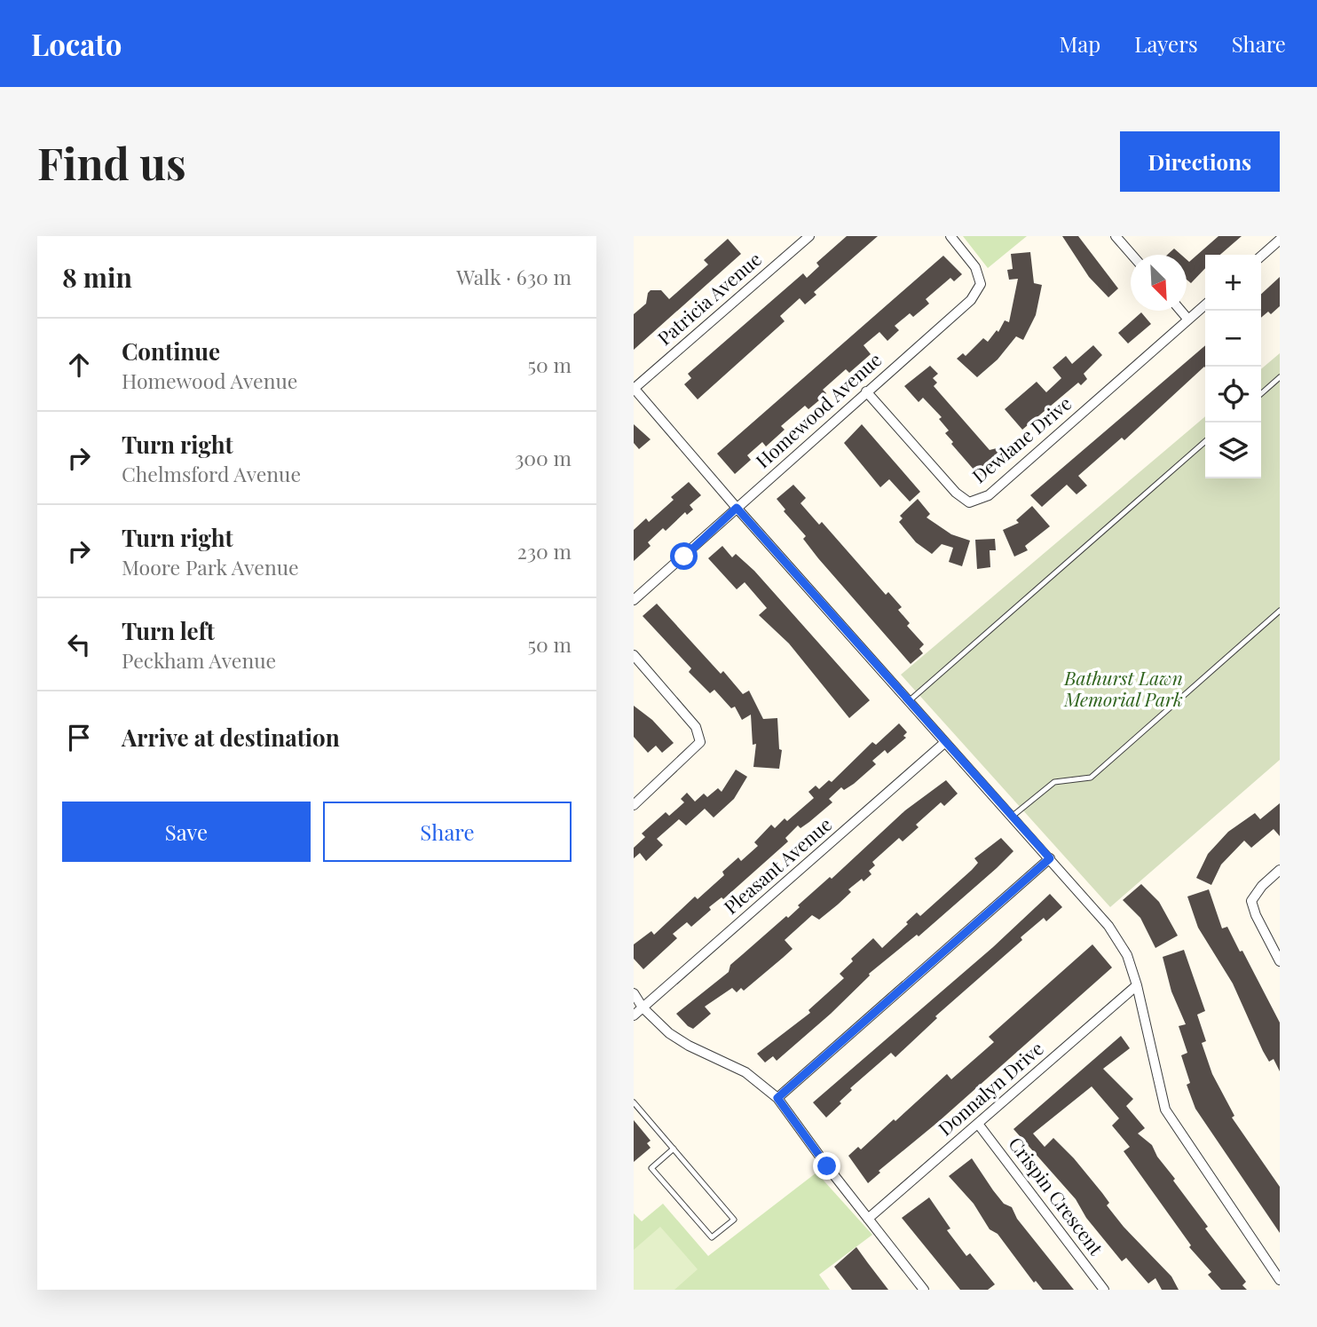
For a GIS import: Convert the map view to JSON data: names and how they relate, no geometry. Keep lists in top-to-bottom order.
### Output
{
  "streets": {
    "street": [
      "Patricia Avenue",
      "Homewood Avenue",
      "Dewlane Drive",
      "Pleasant Avenue",
      "Donnalyn Drive",
      "Crispin Crescent"
    ]
  },
  "crossings": [
    ["Homewood Avenue", "Dewlane Drive"],
    ["Donnalyn Drive", "Crispin Crescent"]
  ],
  "parks": ["Bathurst Lawn Memorial Park"],
  "north": "bottom right",
  "page": {
    "header": "Locato",
    "nav": ["Map", "Layers", "Share"],
    "buttons": [
      "Directions",
      ["Save", "Share"]
    ],
    "title": "Find us",
    "heading": ["8 min", "Walk · 630 m"],
    "map_buttons": ["+", "−"],
    "list": [
      ["Continue", "Homewood Avenue", "50 m"],
      ["Turn right", "Chelmsford Avenue", "300 m"],
      ["Turn right", "Moore Park Avenue", "230 m"],
      ["Turn left", "Peckham Avenue", "50 m"],
      "Arrive at destination"
    ]
  }
}
